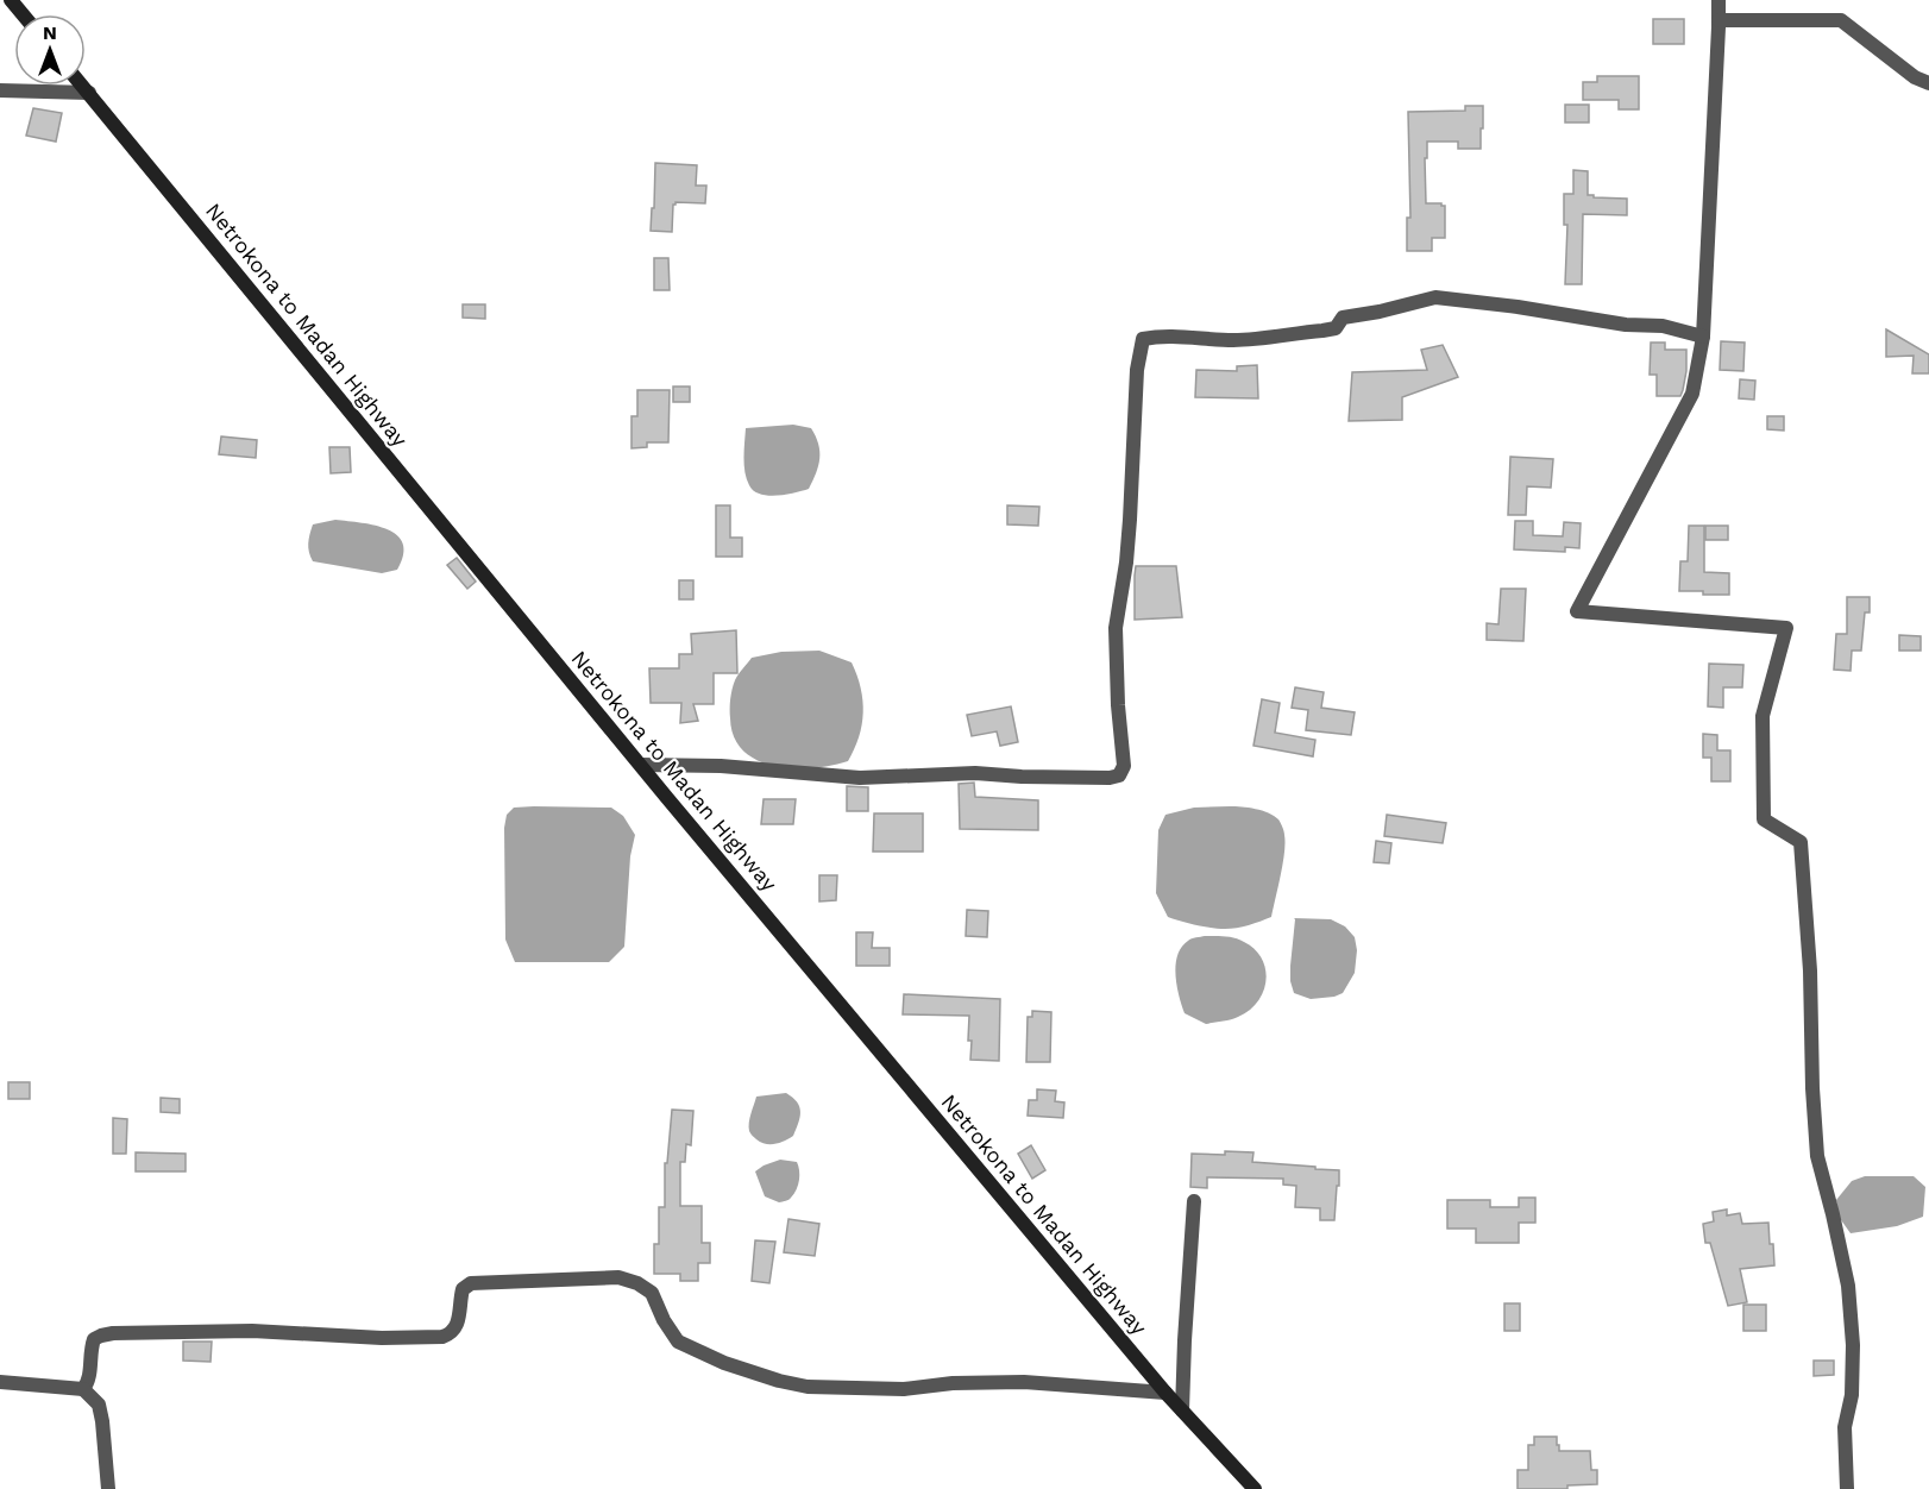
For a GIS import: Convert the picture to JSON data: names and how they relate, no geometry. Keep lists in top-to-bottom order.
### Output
{
  "streets": {
    "main road": ["Netrokona to Madan Highway"]
  },
  "north": "top"
}
